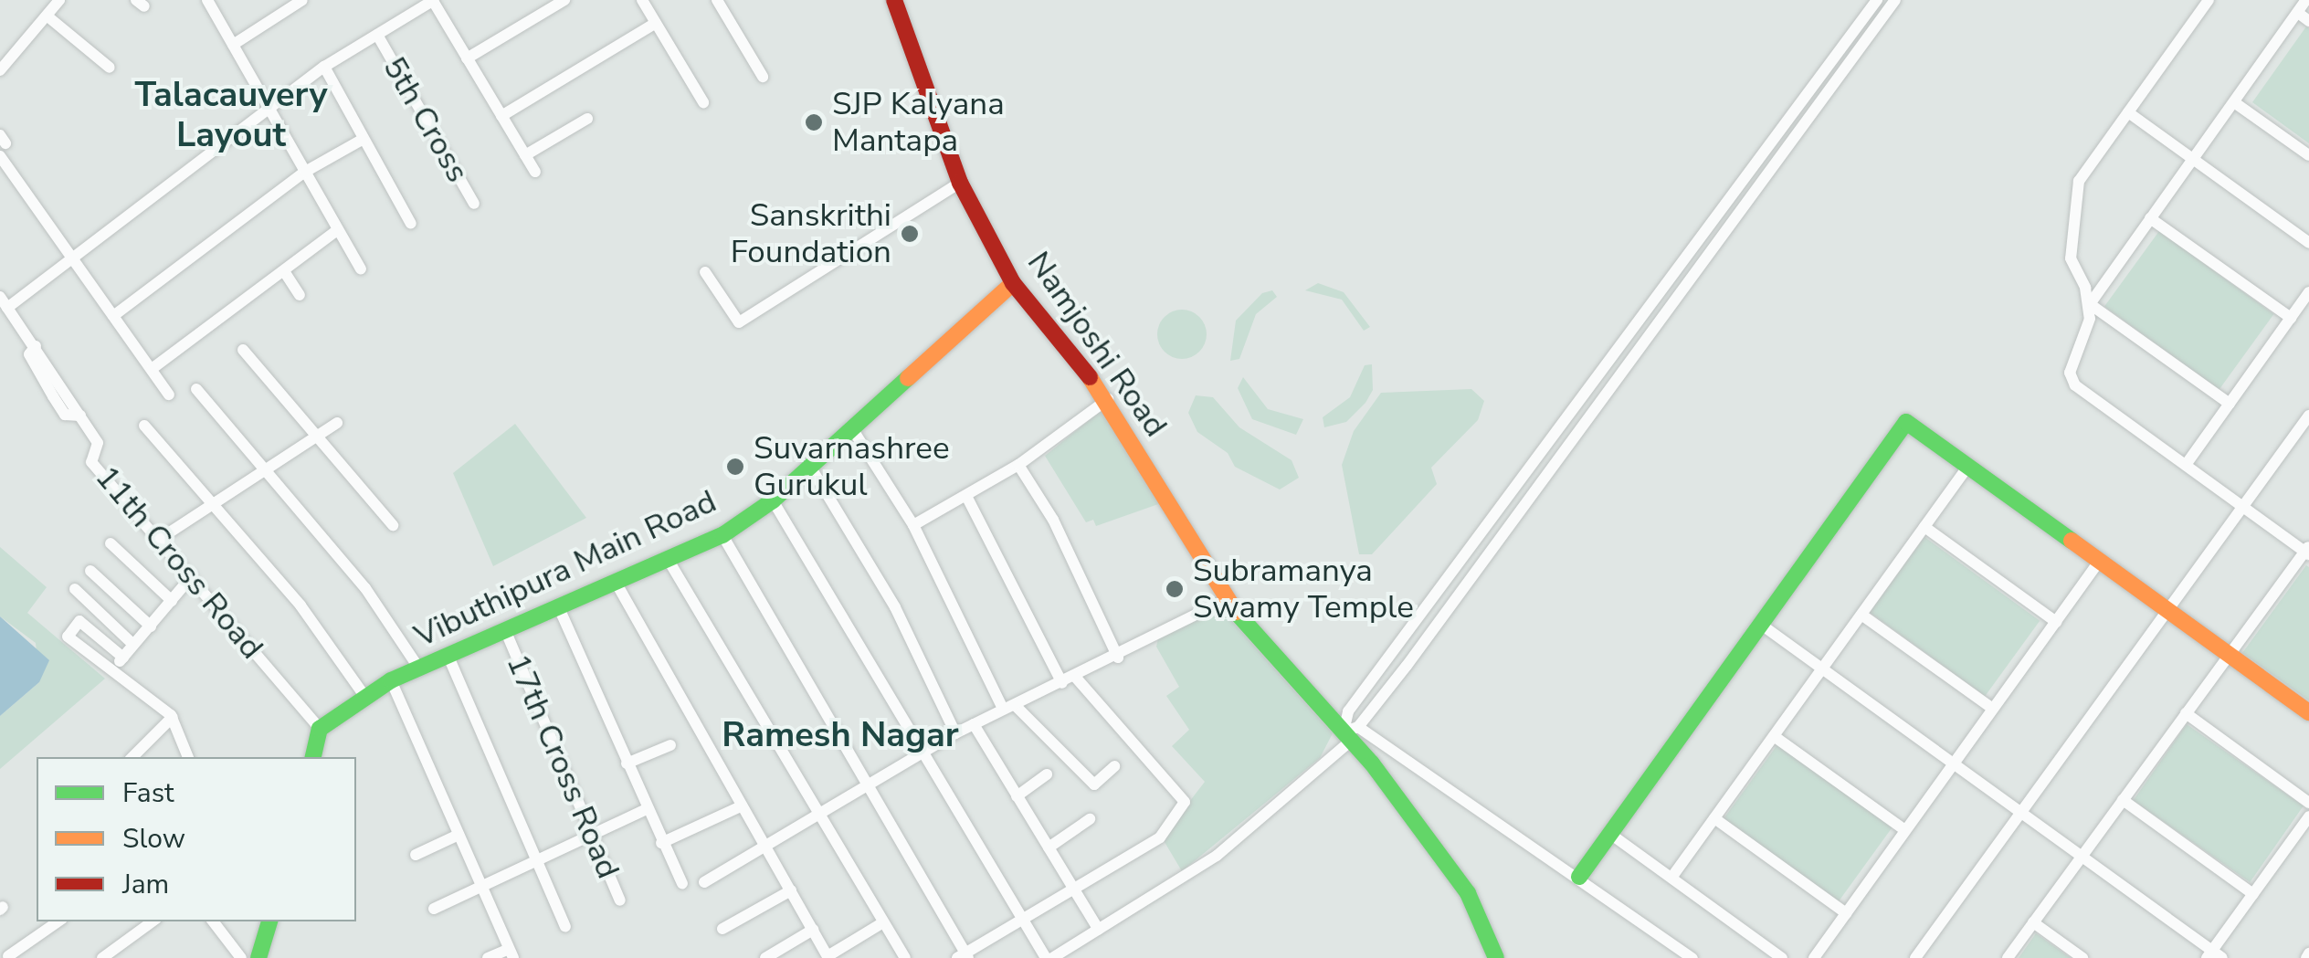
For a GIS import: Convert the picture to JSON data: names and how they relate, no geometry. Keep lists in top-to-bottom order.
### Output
{
  "streets": {
    "street": [
      "5th Cross",
      "Namjoshi Road",
      "11th Cross Road",
      "Vibuthipura Main Road",
      "17th Cross Road"
    ]
  },
  "crossings": [
    ["Namjoshi Road", "Vibuthipura Main Road"],
    ["11th Cross Road", "Vibuthipura Main Road"],
    ["Vibuthipura Main Road", "17th Cross Road"]
  ],
  "districts": ["Talacauvery Layout", "Ramesh Nagar"],
  "places": [
    "SJP Kalyana Mantapa",
    "Sanskrithi Foundation",
    "Suvarnashree Gurukul",
    "Subramanya Swamy Temple"
  ],
  "legend": ["Fast", "Slow", "Jam"]
}
